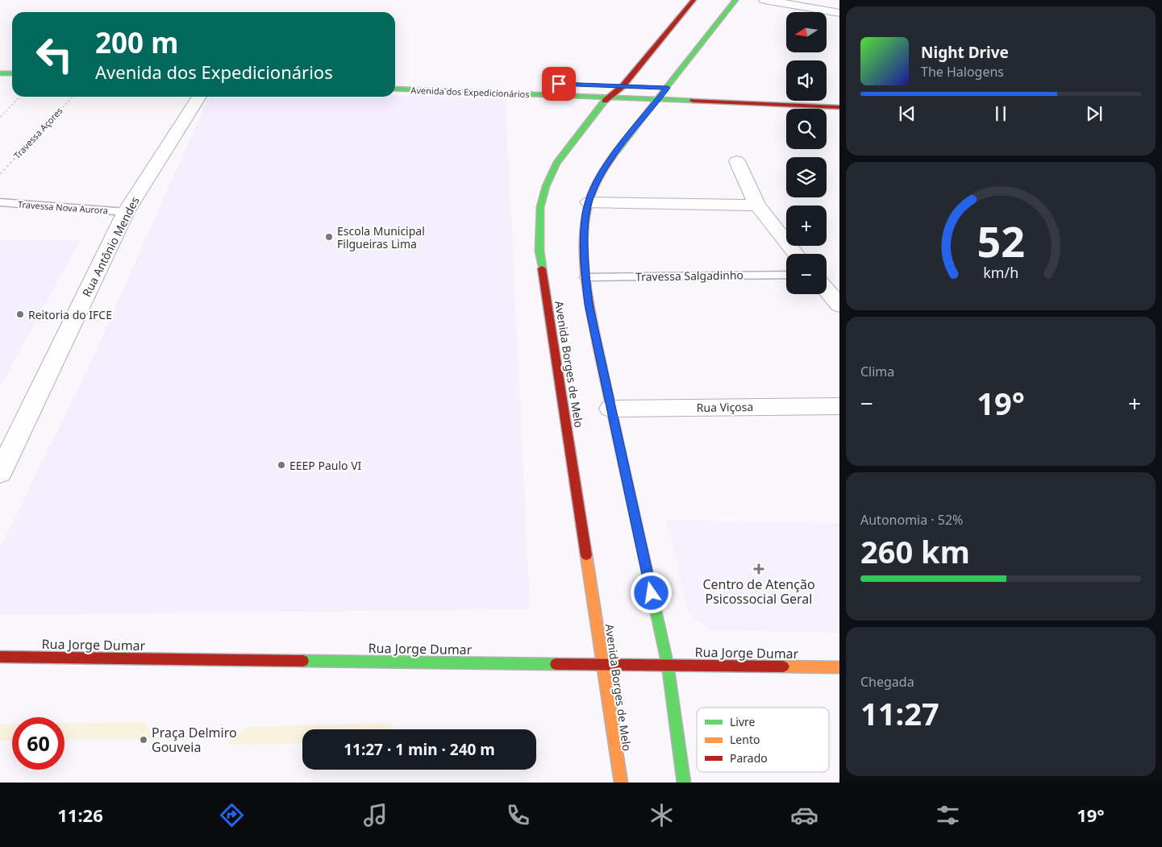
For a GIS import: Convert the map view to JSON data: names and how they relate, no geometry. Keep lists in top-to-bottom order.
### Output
{
  "streets": {
    "main road": ["Avenida dos Expedicionários", "Avenida Borges de Melo", "Rua Jorge Dumar"],
    "street": ["Rua Antônio Mendes", "Rua Viçosa"],
    "lane": ["Travessa Nova Aurora", "Travessa Salgadinho"],
    "path": ["Travessa Açores"]
  },
  "crossings": [
    ["Avenida dos Expedicionários", "Avenida Borges de Melo"],
    ["Travessa Nova Aurora", "Rua Antônio Mendes"],
    ["Avenida Borges de Melo", "Rua Jorge Dumar"]
  ],
  "places": {
    "other": [
      "Escola Municipal Filgueiras Lima",
      "Reitoria do IFCE",
      "EEEP Paulo VI",
      "Praça Delmiro Gouveia"
    ],
    "health": ["Centro de Atenção Psicossocial Geral"]
  },
  "legend": ["Livre", "Lento", "Parado"],
  "north": "left",
  "page": {
    "map_buttons": ["+", "−"],
    "turn": ["200 m", "Avenida dos Expedicionários"],
    "song": ["Night Drive", "The Halogens"],
    "tile": [
      "Clima",
      ["Autonomia · 52%", "260 km"],
      ["Chegada", "11:27"]
    ],
    "heat": ["−", "19°", "+"],
    "limit": "60",
    "trip": "11:27 · 1 min · 240 m",
    "tabs": ["11:26", "19°"],
    "gauge": ["52", "km/h"]
  }
}
